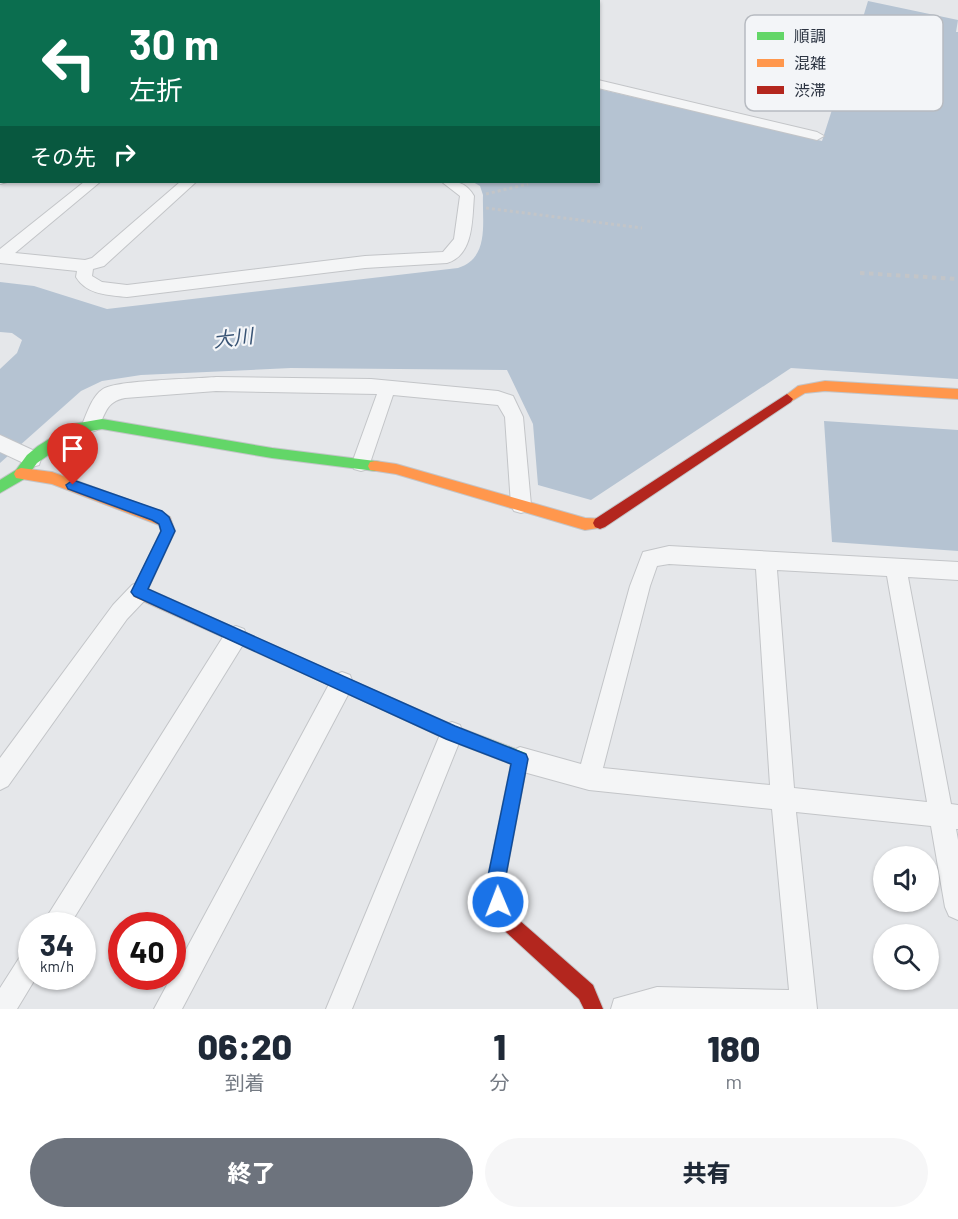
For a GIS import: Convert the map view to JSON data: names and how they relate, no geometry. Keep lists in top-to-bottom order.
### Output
{
  "water": ["大川"],
  "legend": ["順調", "混雑", "渋滞"],
  "page": {
    "turn": ["30 m", "左折"],
    "then": "その先",
    "speed": "34 km/h",
    "limit": "40",
    "eta": [
      "06:20",
      "到着",
      "1",
      "分",
      "180",
      "m"
    ],
    "buttons": ["終了", "共有"]
  }
}
